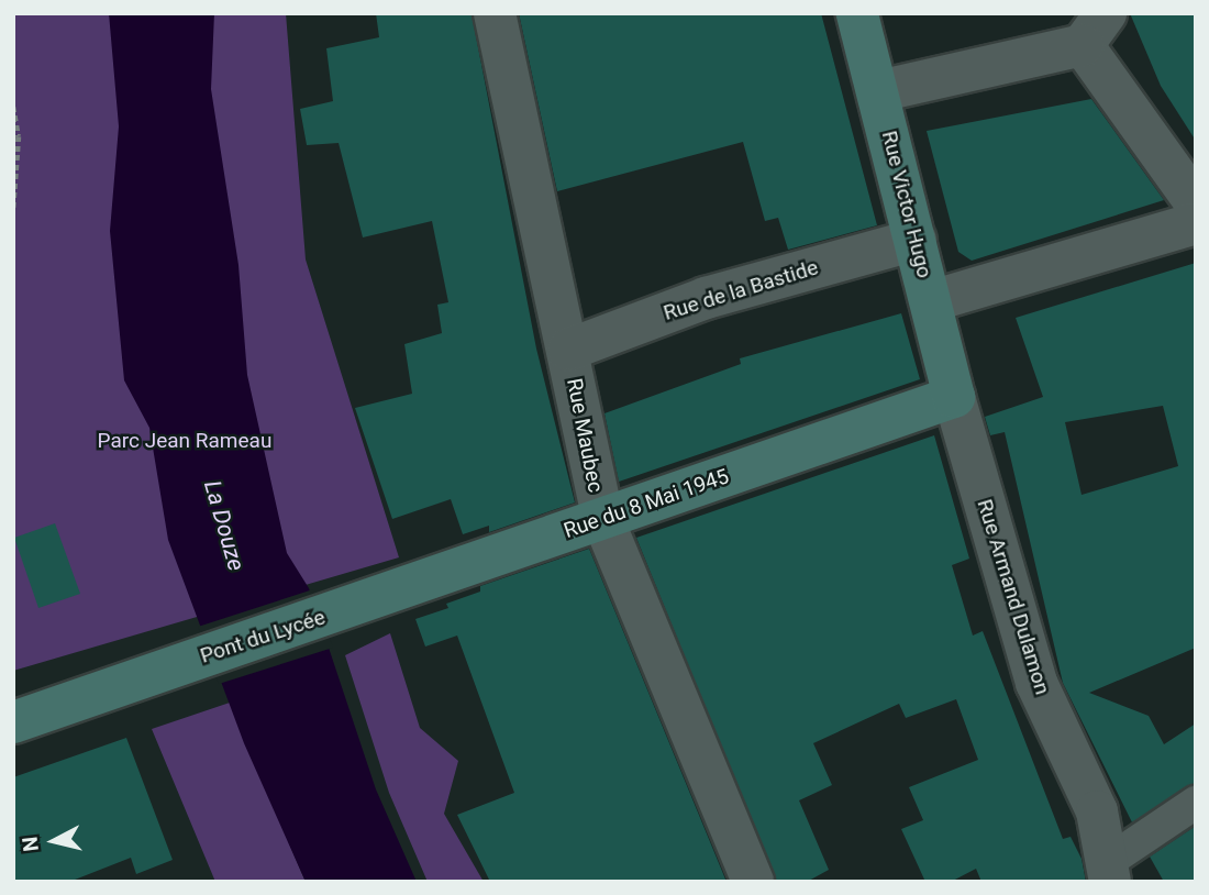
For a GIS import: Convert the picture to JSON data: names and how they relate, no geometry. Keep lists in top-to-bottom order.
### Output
{
  "streets": {
    "main road": ["Rue Victor Hugo", "Rue du 8 Mai 1945", "Pont du Lycée"],
    "street": ["Rue de la Bastide", "Rue Maubec", "Rue Armand Dulamon"]
  },
  "crossings": [
    ["Rue Victor Hugo", "Rue de la Bastide"],
    ["Rue Victor Hugo", "Rue du 8 Mai 1945"],
    ["Rue Victor Hugo", "Rue Armand Dulamon"],
    ["Rue de la Bastide", "Rue Maubec"],
    ["Rue Maubec", "Rue du 8 Mai 1945"],
    ["Rue du 8 Mai 1945", "Rue Armand Dulamon"],
    ["Rue du 8 Mai 1945", "Pont du Lycée"]
  ],
  "water": ["La Douze"],
  "parks": ["Parc Jean Rameau"],
  "north": "left"
}
